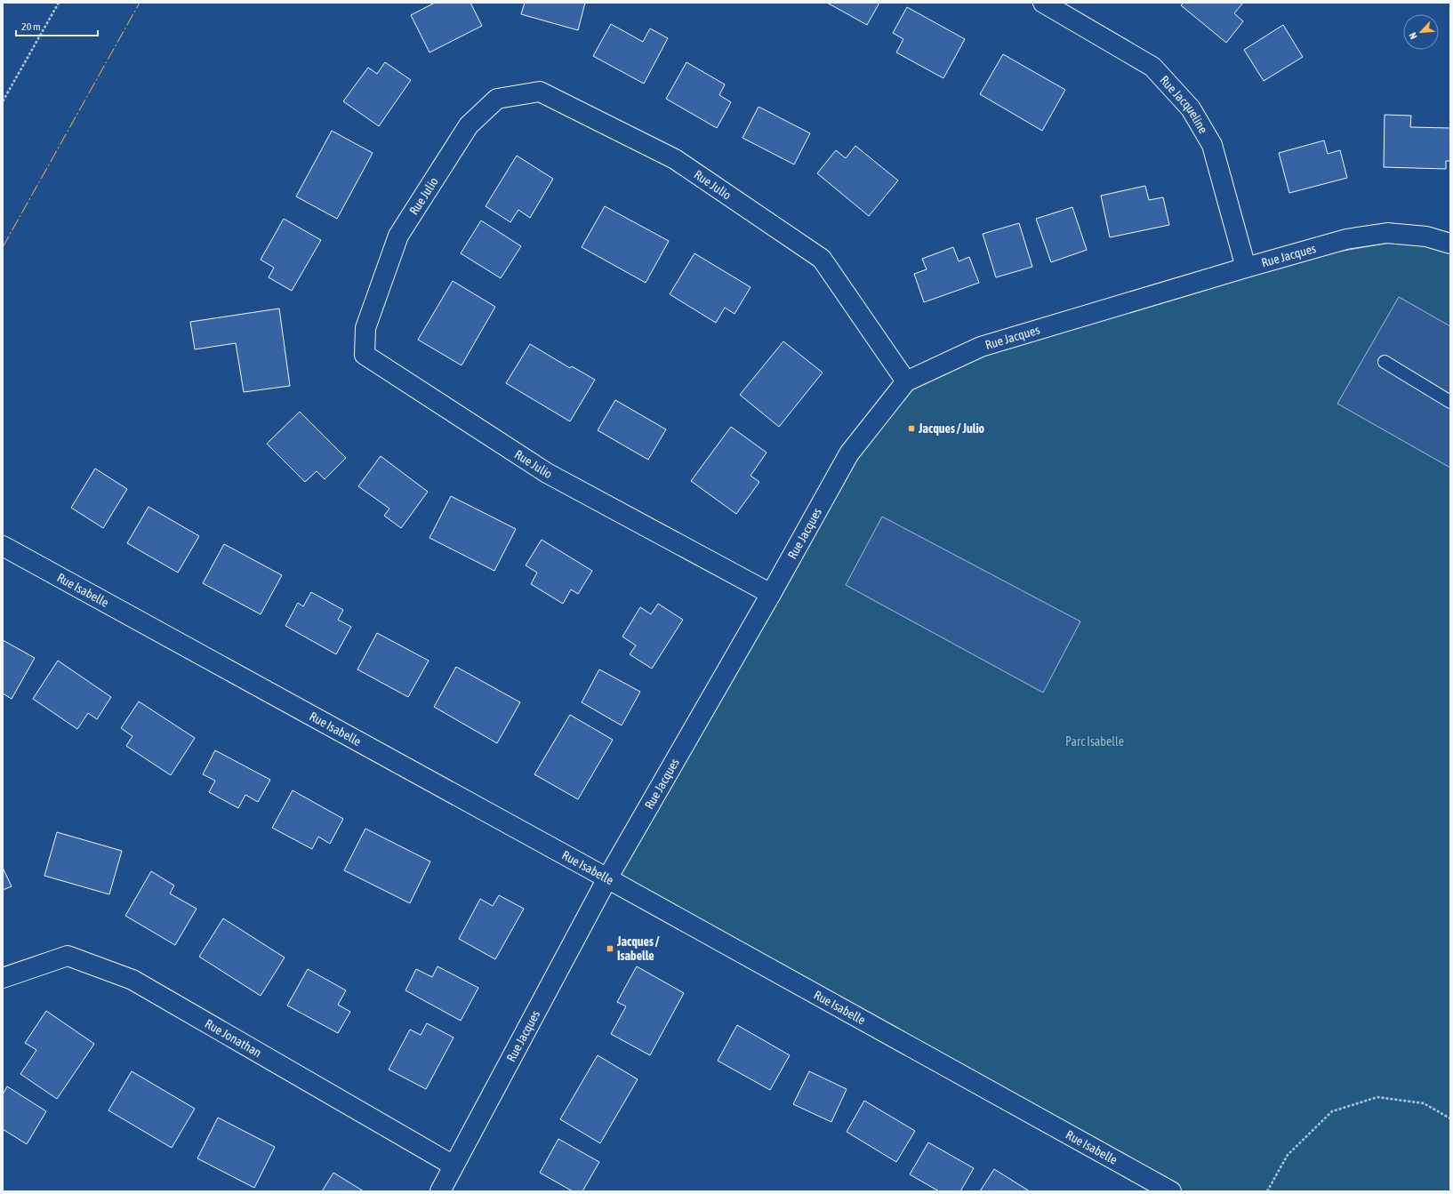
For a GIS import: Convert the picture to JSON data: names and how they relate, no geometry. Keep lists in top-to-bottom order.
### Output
{
  "streets": {
    "street": [
      "Rue Jacqueline",
      "Rue Julio",
      "Rue Jacques",
      "Rue Isabelle",
      "Rue Jonathan"
    ]
  },
  "crossings": [
    ["Rue Jacqueline", "Rue Jacques"],
    ["Rue Julio", "Rue Jacques"],
    ["Rue Jacques", "Rue Isabelle"],
    ["Rue Jacques", "Rue Jonathan"]
  ],
  "parks": ["Parc Isabelle"],
  "places": {
    "transit": ["Jacques / Julio", "Jacques / Isabelle"]
  },
  "scale_bar": "20 m",
  "north": "bottom left"
}
